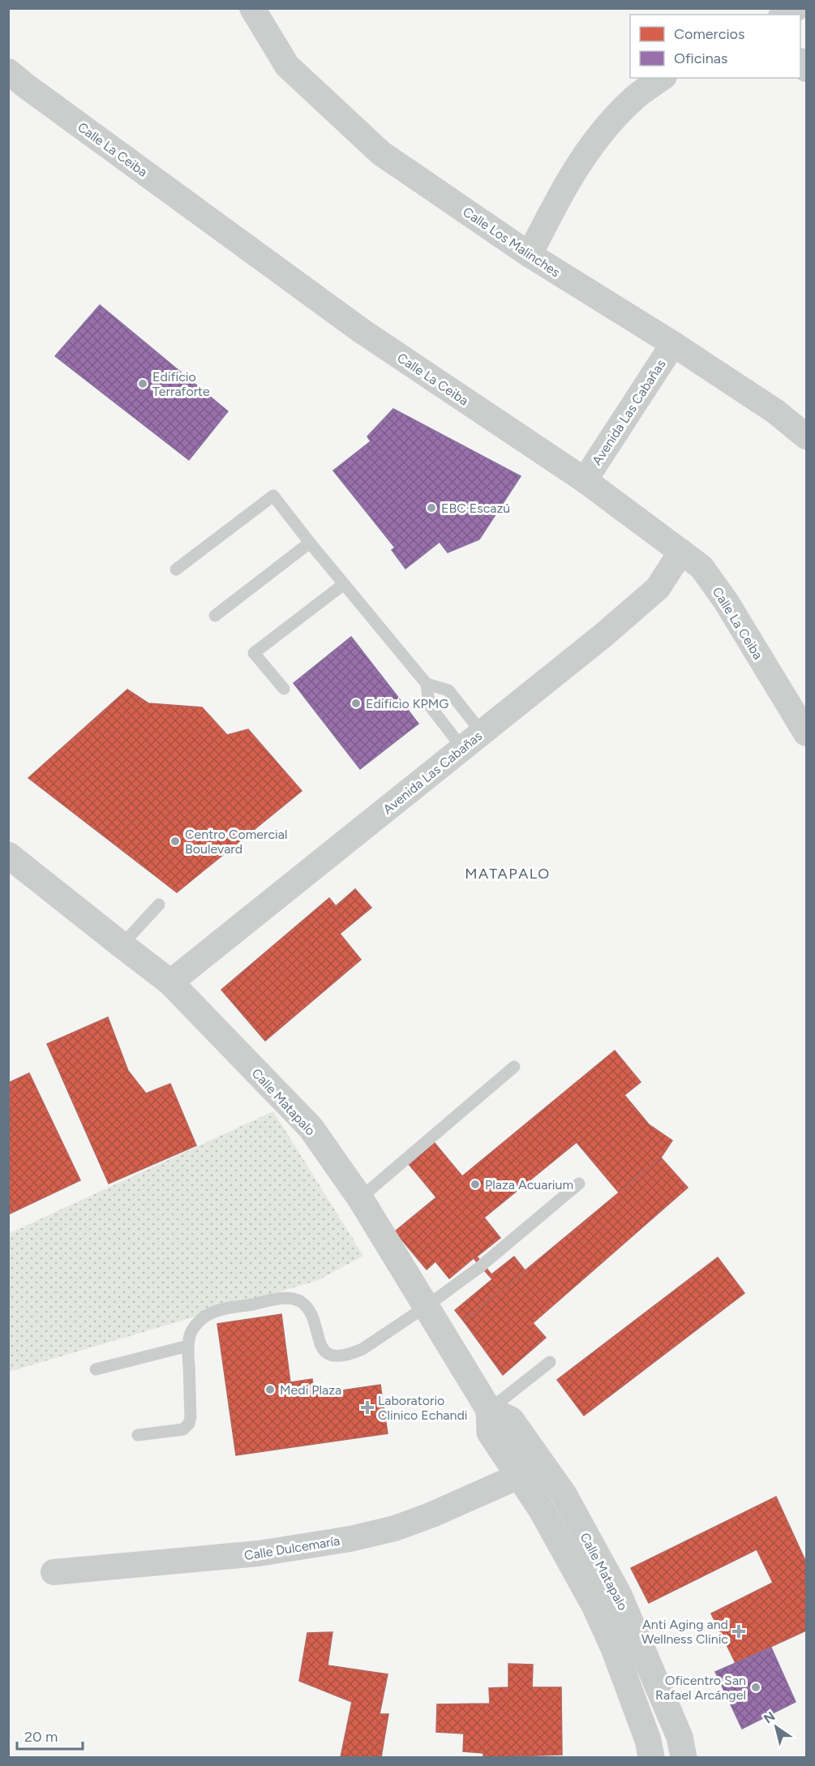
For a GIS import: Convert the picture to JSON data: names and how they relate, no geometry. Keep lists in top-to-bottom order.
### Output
{
  "streets": {
    "street": [
      "Calle La Ceiba",
      "Calle Los Malinches",
      "Avenida Las Cabañas",
      "Calle Matapalo",
      "Calle Dulcemaría"
    ]
  },
  "crossings": [
    ["Calle La Ceiba", "Avenida Las Cabañas"],
    ["Calle Los Malinches", "Avenida Las Cabañas"],
    ["Avenida Las Cabañas", "Calle Matapalo"],
    ["Calle Matapalo", "Calle Dulcemaría"]
  ],
  "districts": ["MATAPALO"],
  "places": {
    "other": [
      "Edificio Terraforte",
      "EBC Escazú",
      "Edificio KPMG",
      "Centro Comercial Boulevard",
      "Plaza Acuarium",
      "Medi Plaza",
      "Oficentro San Rafael Arcángel"
    ],
    "health": ["Laboratorio Clinico Echandi", "Anti Aging and Wellness Clinic"]
  },
  "legend": ["Comercios", "Oficinas"],
  "scale_bar": "20 m",
  "north": "top left"
}
